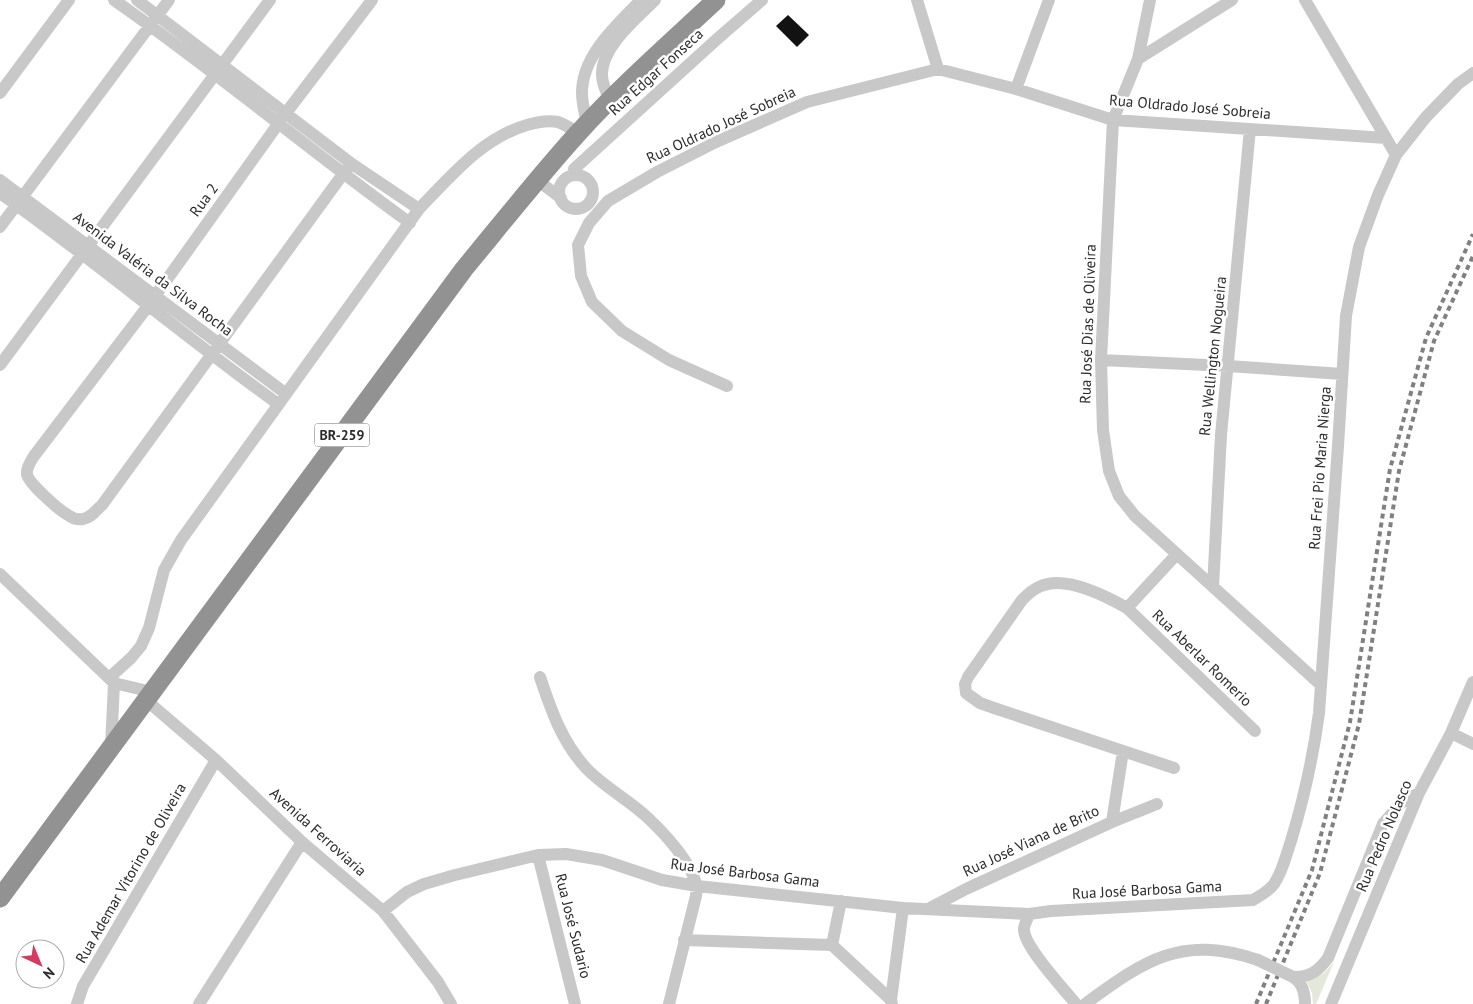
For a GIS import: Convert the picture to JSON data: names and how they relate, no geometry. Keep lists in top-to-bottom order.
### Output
{
  "streets": {
    "highway": ["BR-259"],
    "street": [
      "Rua Edgar Fonseca",
      "Rua Oldrado José Sobreia",
      "Rua 2",
      "Avenida Valéria da Silva Rocha",
      "Rua José Dias de Oliveira",
      "Rua Wellington Nogueira",
      "Rua Frei Pio Maria Nierga",
      "Rua Aberlar Romerio",
      "Avenida Ferroviaria",
      "Rua Pedro Nolasco",
      "Rua José Viana de Brito",
      "Rua Ademar Vitorino de Oliveira",
      "Rua José Barbosa Gama",
      "Rua José Sudario"
    ]
  },
  "crossings": [
    ["Rua Oldrado José Sobreia", "Rua José Dias de Oliveira"],
    ["Rua Oldrado José Sobreia", "Rua Wellington Nogueira"],
    ["Rua 2", "Avenida Valéria da Silva Rocha"],
    ["Rua José Dias de Oliveira", "Rua Wellington Nogueira"],
    ["Rua José Dias de Oliveira", "Rua Frei Pio Maria Nierga"],
    ["BR-259", "Avenida Ferroviaria"],
    ["Rua Frei Pio Maria Nierga", "Rua José Barbosa Gama"],
    ["Rua Aberlar Romerio", "Rua José Viana de Brito"],
    ["Avenida Ferroviaria", "Rua Ademar Vitorino de Oliveira"],
    ["Avenida Ferroviaria", "Rua José Barbosa Gama"],
    ["Rua José Viana de Brito", "Rua José Barbosa Gama"],
    ["Rua José Barbosa Gama", "Rua José Sudario"]
  ],
  "north": "bottom right"
}
